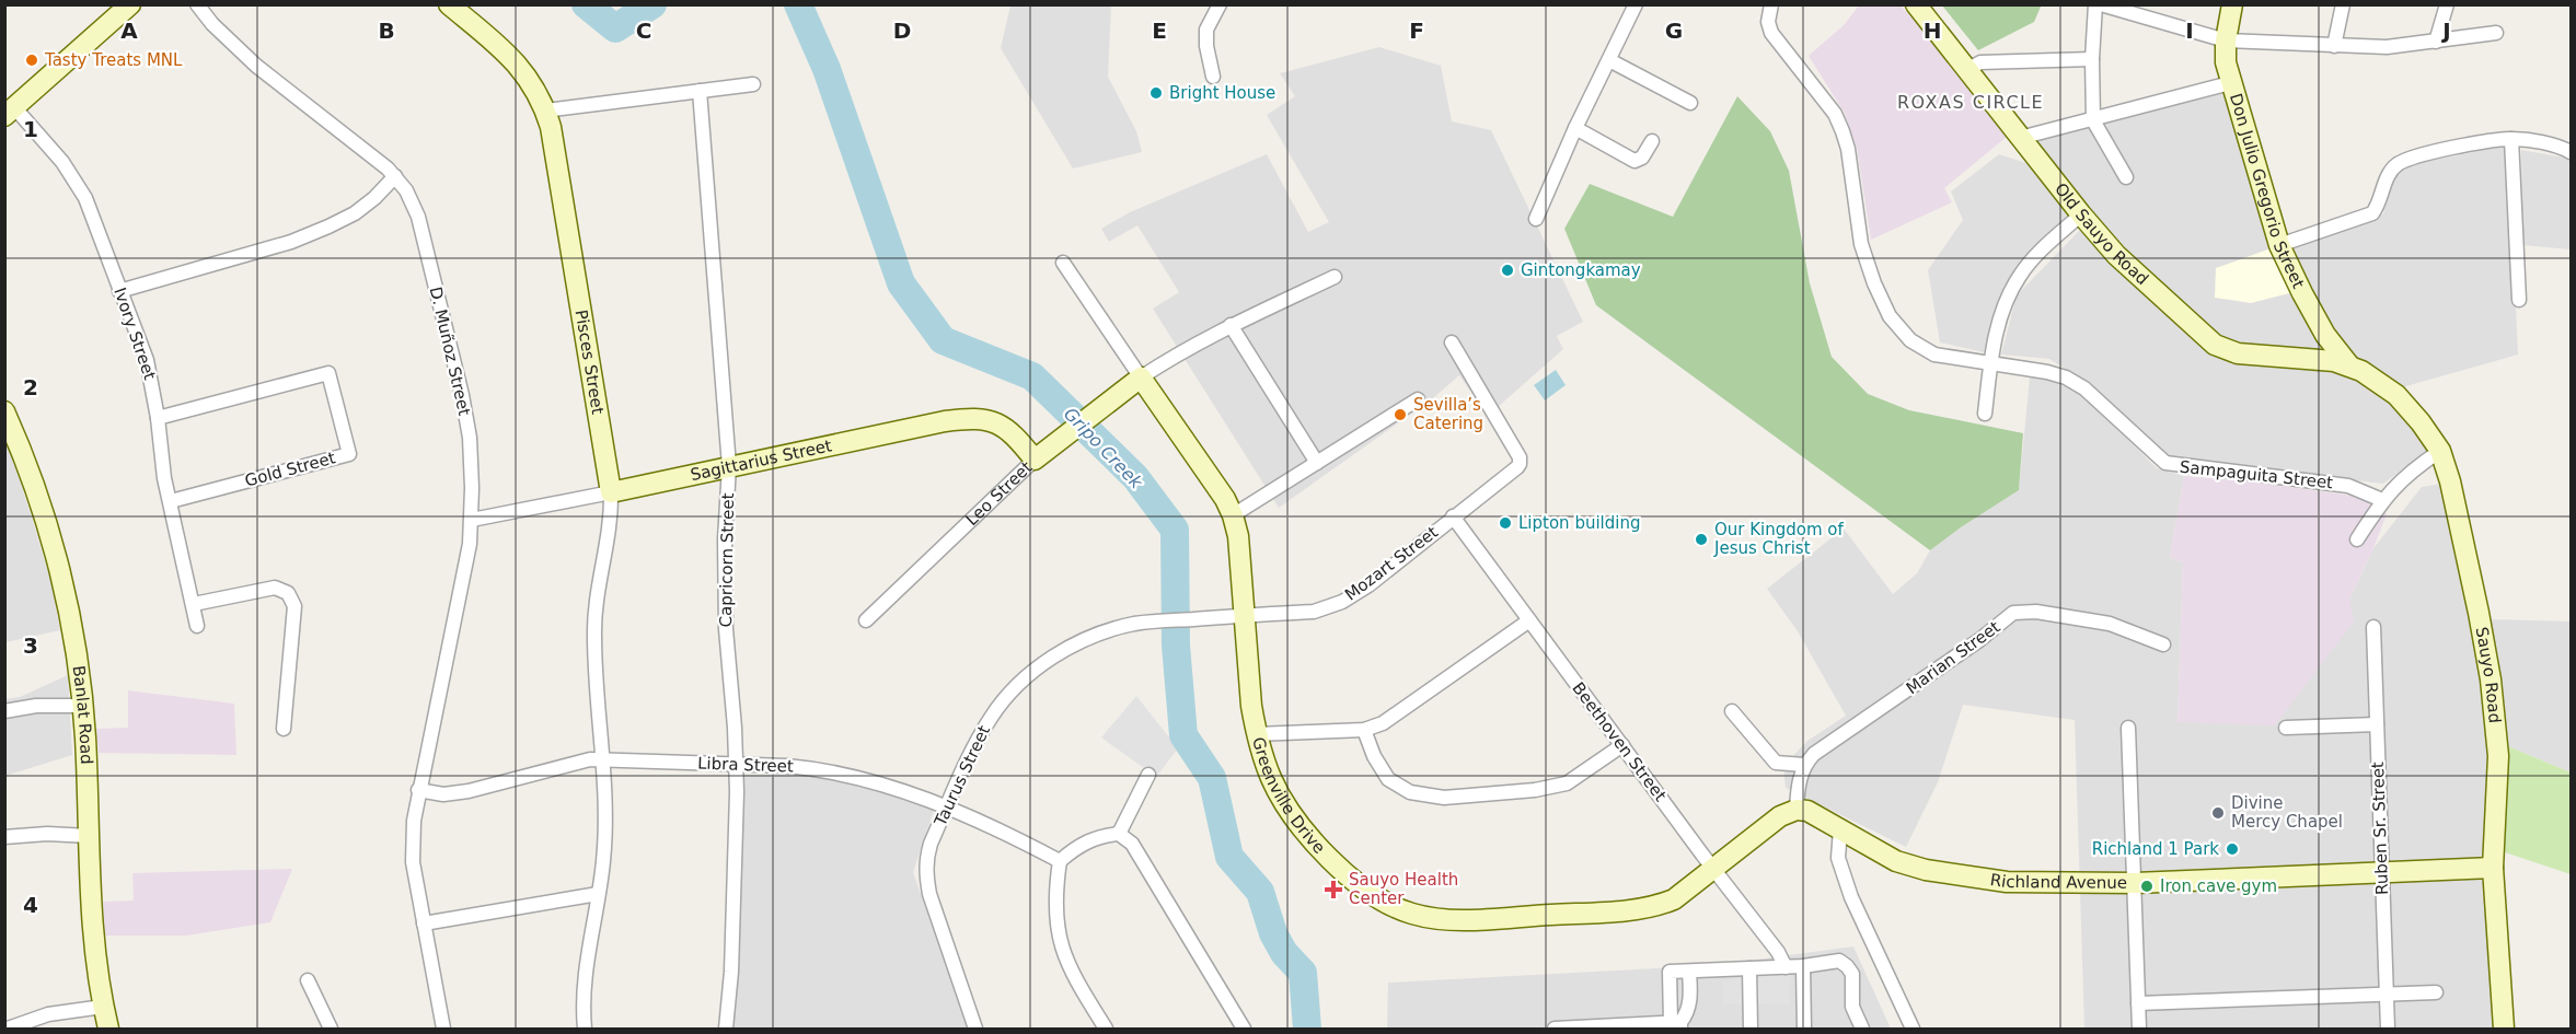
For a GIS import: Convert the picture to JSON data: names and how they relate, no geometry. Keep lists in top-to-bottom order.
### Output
{
  "streets": {
    "street": [
      "Don Julio Gregorio Street",
      "Old Sauyo Road",
      "Ivory Street",
      "D. Muñoz Street",
      "Pisces Street",
      "Sagittarius Street",
      "Gold Street",
      "Sampaguita Street",
      "Leo Street",
      "Capricorn Street",
      "Mozart Street",
      "Marian Street",
      "Sauyo Road",
      "Banlat Road",
      "Beethoven Street",
      "Libra Street",
      "Taurus Street",
      "Greenville Drive",
      "Ruben Sr. Street",
      "Richland Avenue"
    ]
  },
  "crossings": [
    ["Don Julio Gregorio Street", "Old Sauyo Road"],
    ["Don Julio Gregorio Street", "Sauyo Road"],
    ["Old Sauyo Road", "Sauyo Road"],
    ["Ivory Street", "Gold Street"],
    ["D. Muñoz Street", "Sagittarius Street"],
    ["D. Muñoz Street", "Libra Street"],
    ["Pisces Street", "Sagittarius Street"],
    ["Pisces Street", "Libra Street"],
    ["Sagittarius Street", "Leo Street"],
    ["Sagittarius Street", "Capricorn Street"],
    ["Leo Street", "Greenville Drive"],
    ["Capricorn Street", "Libra Street"],
    ["Mozart Street", "Beethoven Street"],
    ["Mozart Street", "Taurus Street"],
    ["Mozart Street", "Greenville Drive"],
    ["Sauyo Road", "Richland Avenue"],
    ["Beethoven Street", "Greenville Drive"],
    ["Libra Street", "Taurus Street"],
    ["Taurus Street", "Greenville Drive"],
    ["Greenville Drive", "Richland Avenue"],
    ["Ruben Sr. Street", "Richland Avenue"]
  ],
  "districts": ["ROXAS CIRCLE"],
  "water": ["Gripo Creek"],
  "places": {
    "other": [
      "Tasty Treats MNL",
      "Bright House",
      "Gintongkamay",
      "Sevilla’s Catering",
      "Lipton building",
      "Our Kingdom of Jesus Christ",
      "Divine Mercy Chapel",
      "Richland 1 Park",
      "Iron cave gym"
    ],
    "health": ["Sauyo Health Center"]
  },
  "grid": {
    "columns": [
      "A",
      "B",
      "C",
      "D",
      "E",
      "F",
      "G",
      "H",
      "I",
      "J"
    ],
    "rows": [
      "1",
      "2",
      "3",
      "4"
    ]
  }
}
